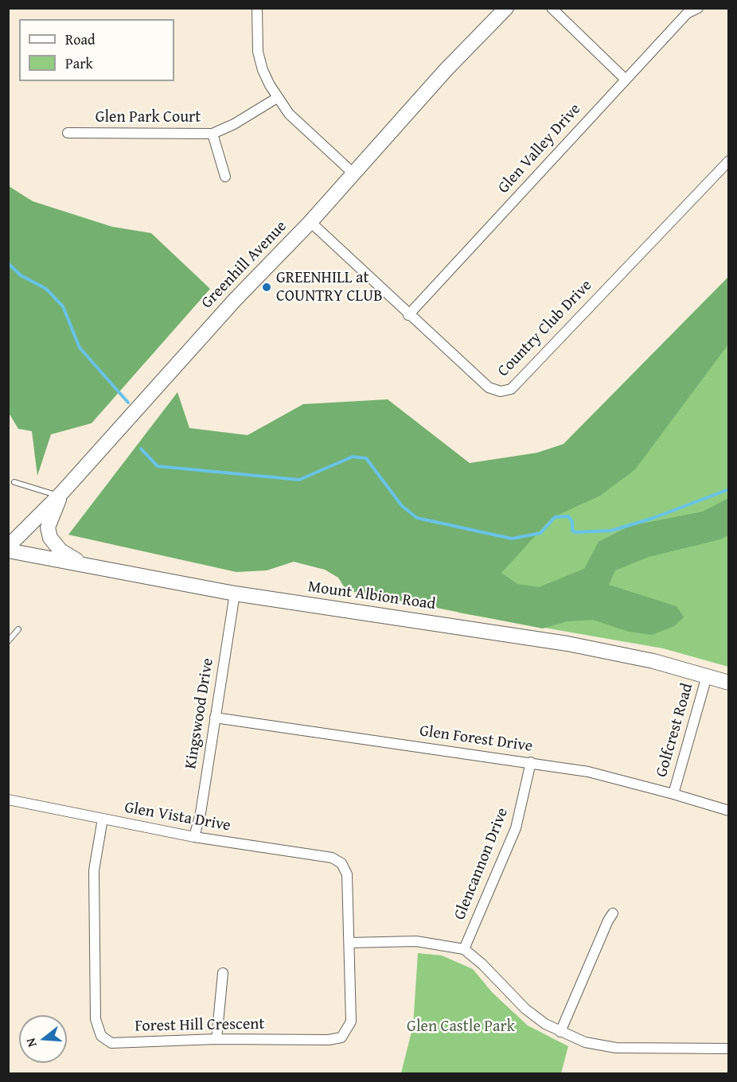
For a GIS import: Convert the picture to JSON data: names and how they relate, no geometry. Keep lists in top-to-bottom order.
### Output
{
  "streets": {
    "street": [
      "Glen Park Court",
      "Glen Valley Drive",
      "Greenhill Avenue",
      "Country Club Drive",
      "Mount Albion Road",
      "Kingswood Drive",
      "Golfcrest Road",
      "Glen Forest Drive",
      "Glen Vista Drive",
      "Glencannon Drive",
      "Forest Hill Crescent"
    ]
  },
  "crossings": [
    ["Glen Valley Drive", "Country Club Drive"],
    ["Greenhill Avenue", "Country Club Drive"],
    ["Mount Albion Road", "Kingswood Drive"],
    ["Mount Albion Road", "Golfcrest Road"],
    ["Kingswood Drive", "Glen Forest Drive"],
    ["Kingswood Drive", "Glen Vista Drive"],
    ["Golfcrest Road", "Glen Forest Drive"],
    ["Glen Forest Drive", "Glencannon Drive"],
    ["Glen Vista Drive", "Forest Hill Crescent"]
  ],
  "parks": ["Glen Castle Park"],
  "places": ["GREENHILL at COUNTRY CLUB"],
  "legend": ["Road", "Park"],
  "north": "left"
}
